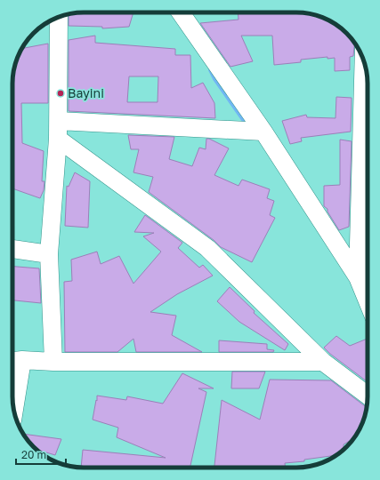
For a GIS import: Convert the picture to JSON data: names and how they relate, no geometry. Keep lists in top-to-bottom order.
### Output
{
  "places": ["Bayini"],
  "scale_bar": "20 m"
}
